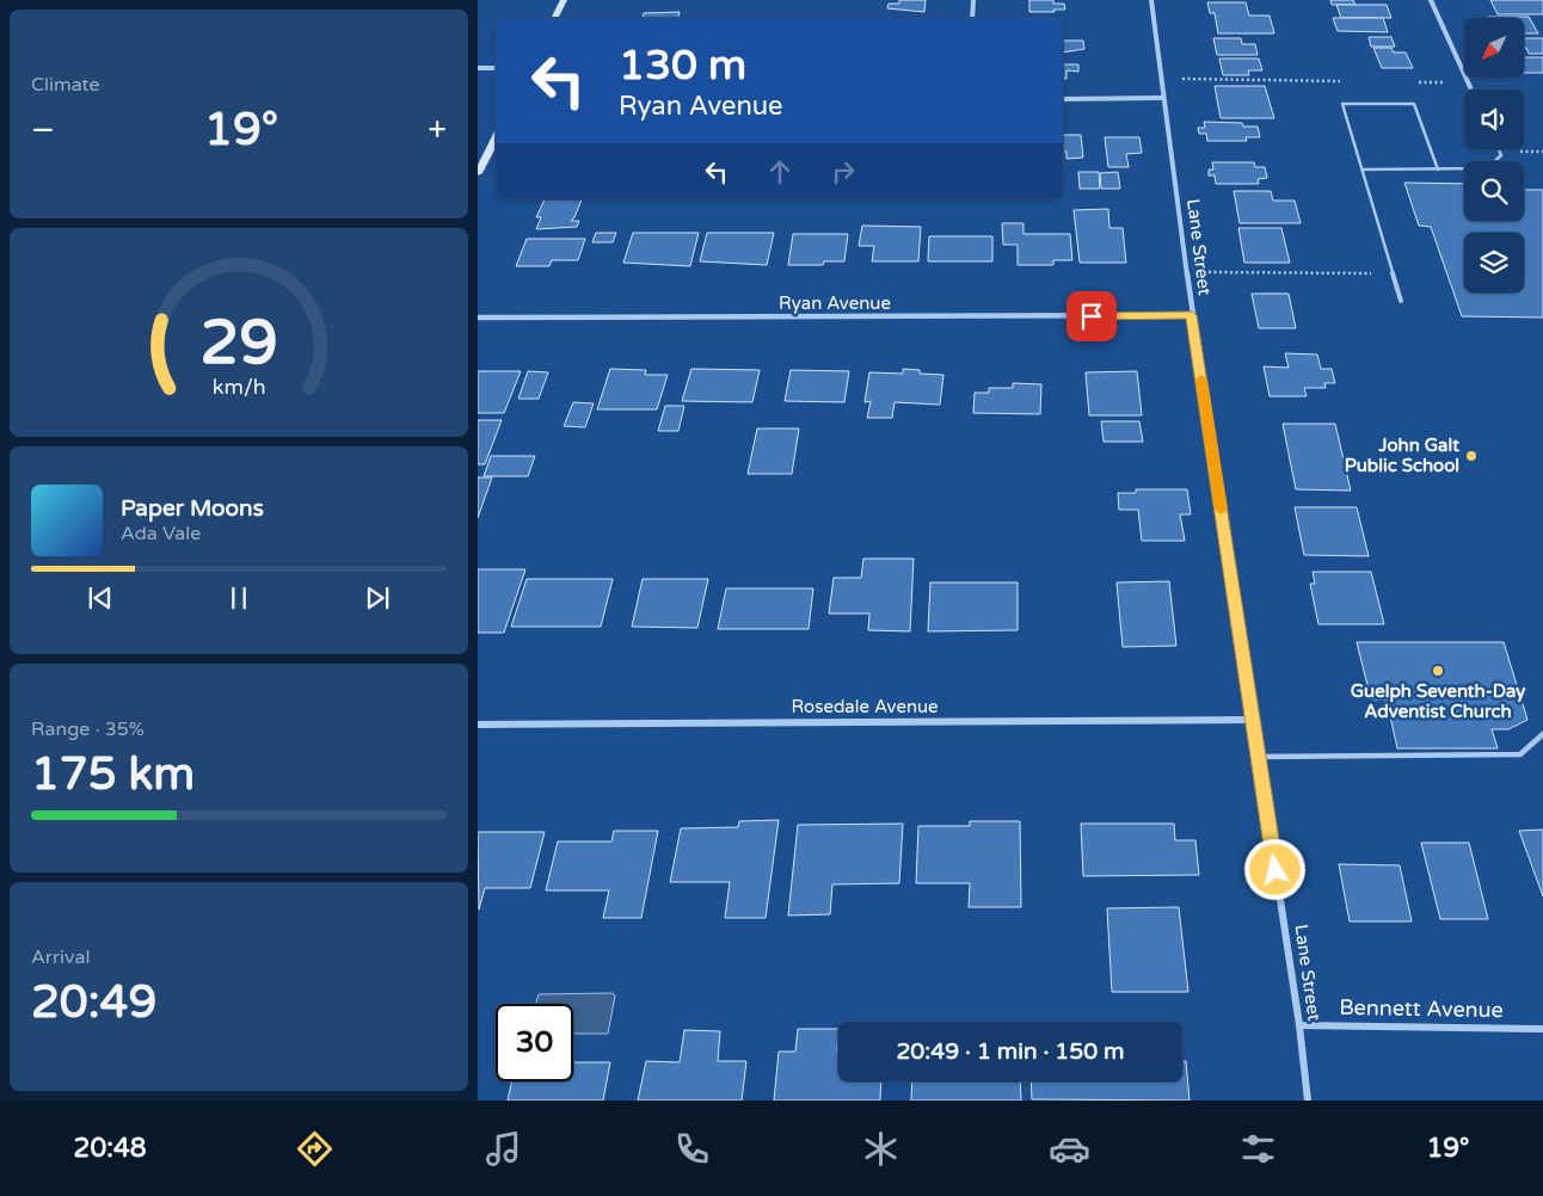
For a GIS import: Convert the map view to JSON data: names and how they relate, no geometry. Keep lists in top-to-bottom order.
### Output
{
  "streets": {
    "street": [
      "Lane Street",
      "Ryan Avenue",
      "Rosedale Avenue",
      "Bennett Avenue"
    ]
  },
  "crossings": [
    ["Lane Street", "Ryan Avenue"],
    ["Lane Street", "Rosedale Avenue"],
    ["Lane Street", "Bennett Avenue"]
  ],
  "places": ["John Galt Public School", "Guelph Seventh-Day Adventist Church"],
  "north": "bottom left",
  "page": {
    "tile": [
      "Climate",
      ["Range · 35%", "175 km"],
      ["Arrival", "20:49"]
    ],
    "turn": ["130 m", "Ryan Avenue"],
    "heat": ["−", "19°", "+"],
    "song": ["Paper Moons", "Ada Vale"],
    "limit": "30",
    "trip": "20:49 · 1 min · 150 m",
    "tabs": ["20:48", "19°"],
    "gauge": ["29", "km/h"]
  }
}
